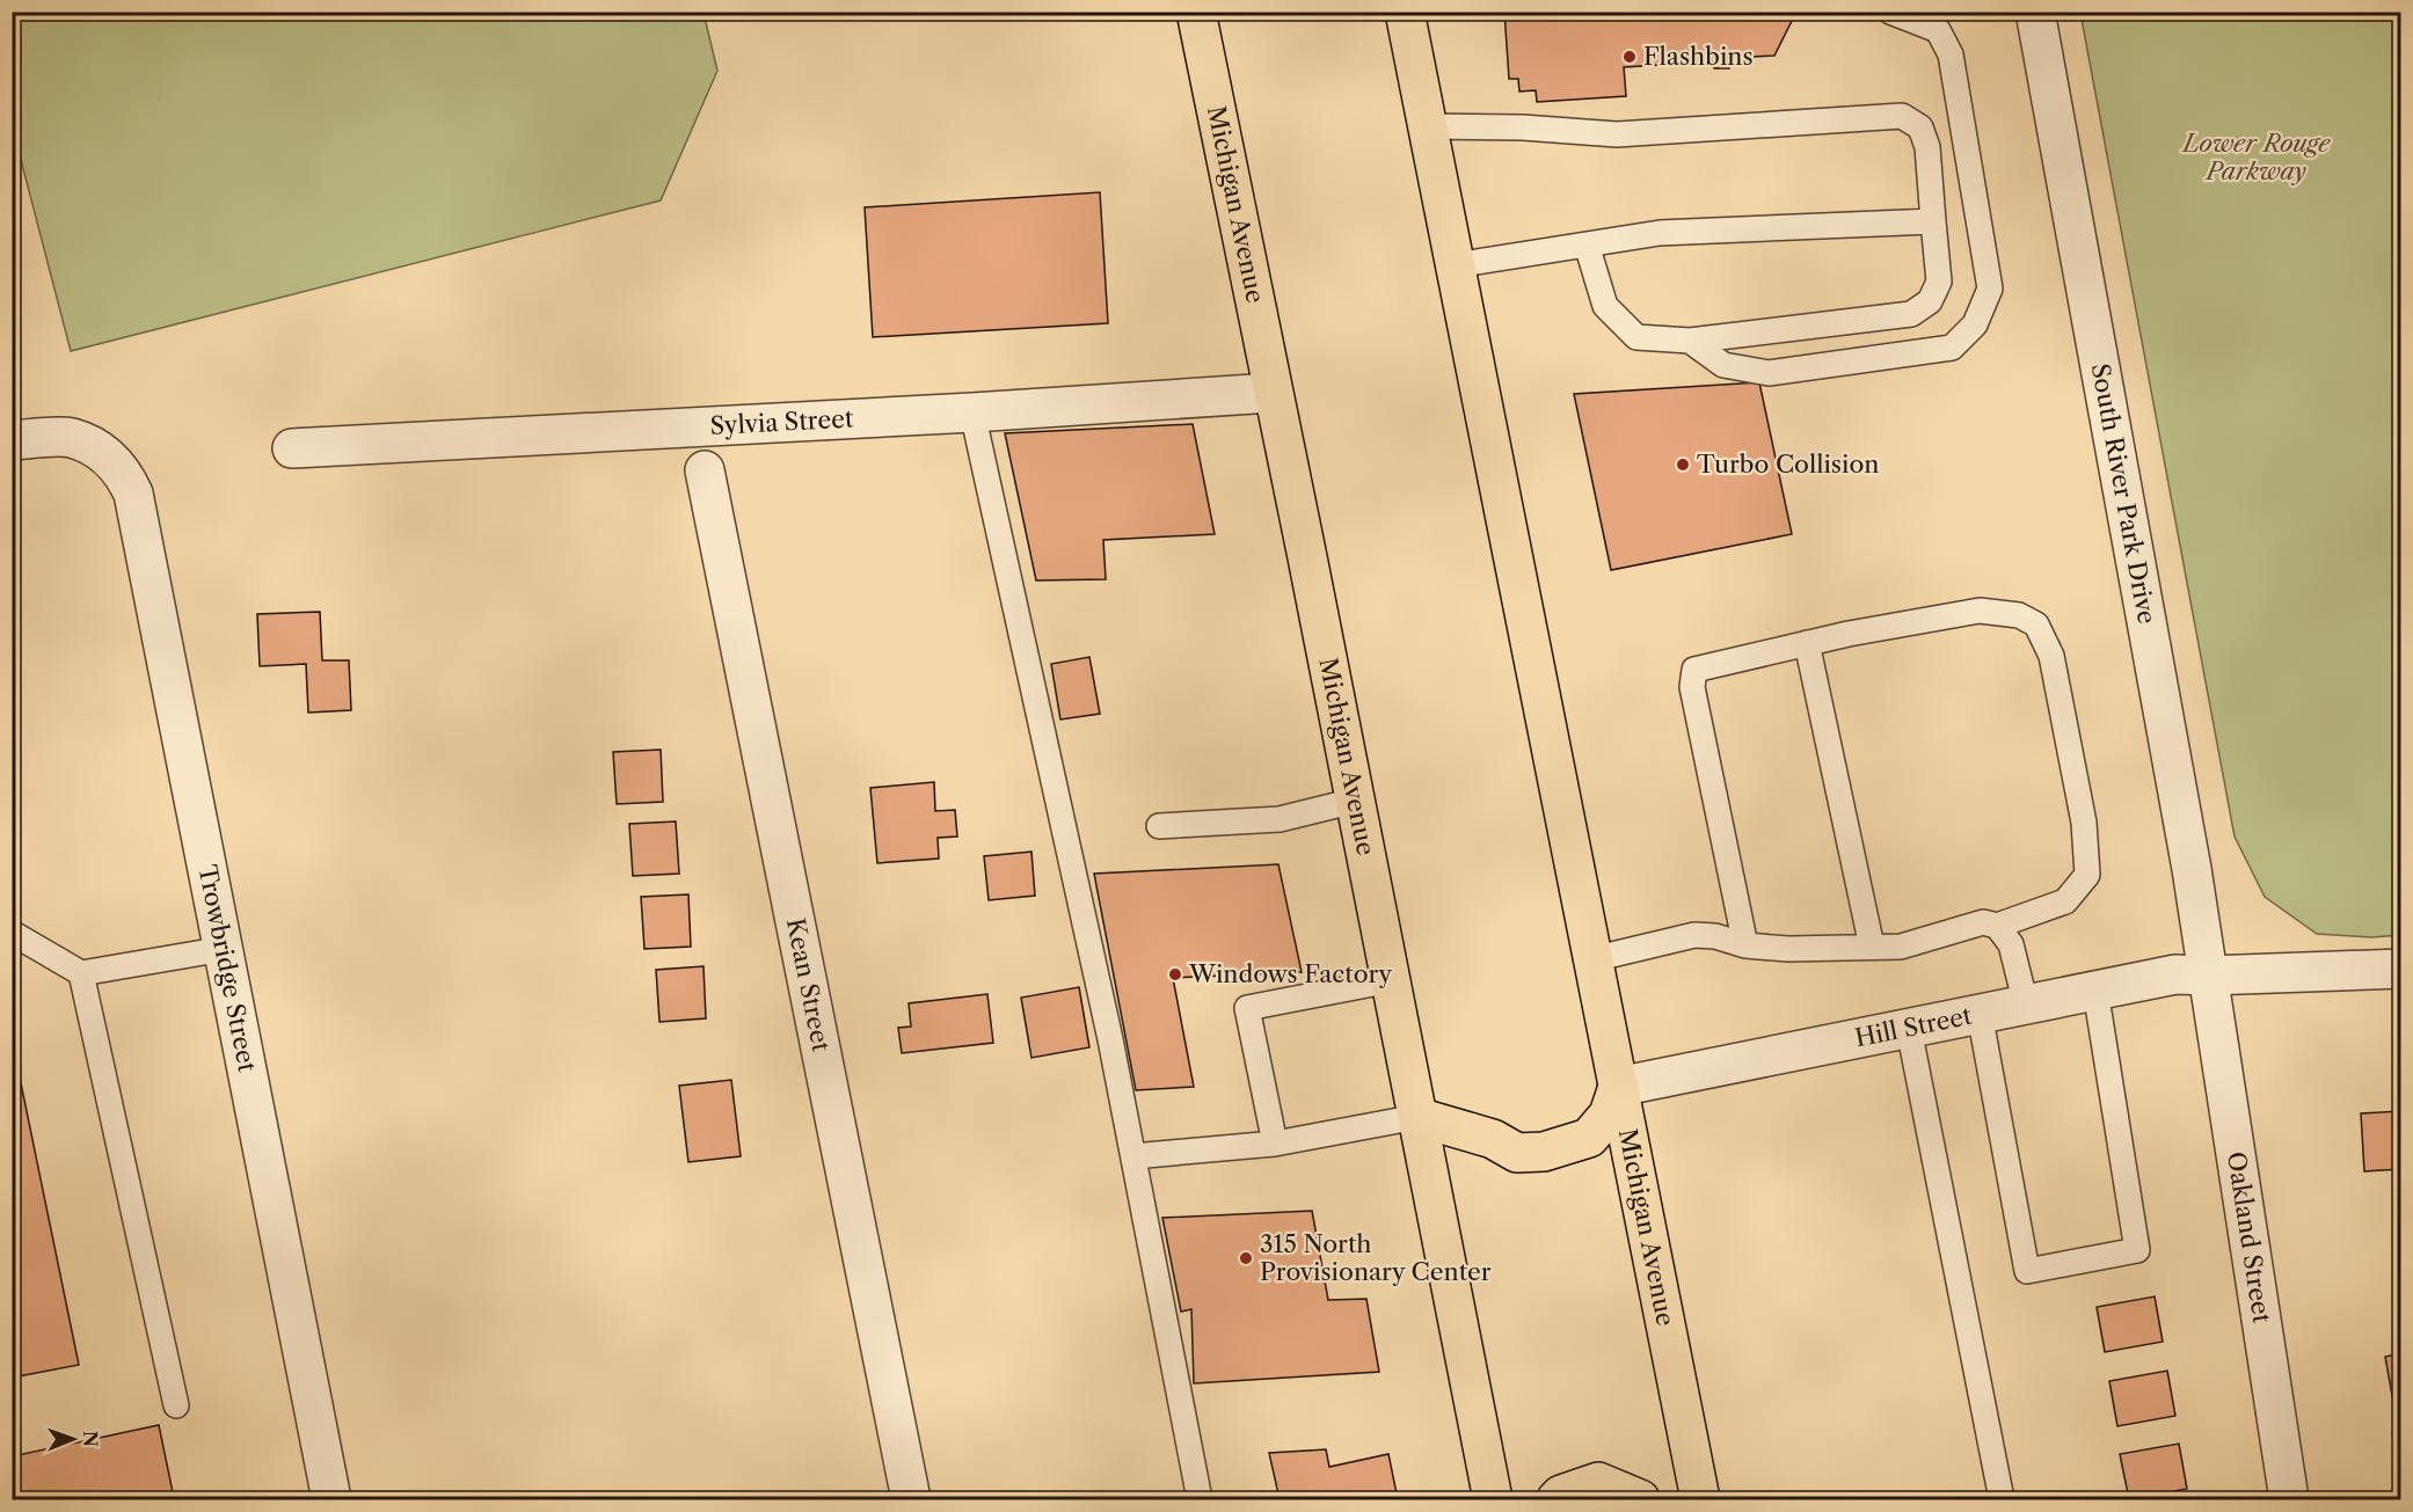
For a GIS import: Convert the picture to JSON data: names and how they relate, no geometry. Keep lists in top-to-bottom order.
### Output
{
  "streets": {
    "main road": ["Michigan Avenue"],
    "street": [
      "Sylvia Street",
      "South River Park Drive",
      "Trowbridge Street",
      "Kean Street",
      "Hill Street",
      "Oakland Street"
    ]
  },
  "crossings": [
    ["Michigan Avenue", "Sylvia Street"],
    ["Michigan Avenue", "Hill Street"],
    ["South River Park Drive", "Hill Street"],
    ["South River Park Drive", "Oakland Street"],
    ["Hill Street", "Oakland Street"]
  ],
  "parks": ["Lower Rouge Parkway"],
  "places": [
    "Flashbins",
    "Turbo Collision",
    "Windows Factory",
    "315 North Provisionary Center"
  ],
  "north": "right"
}
